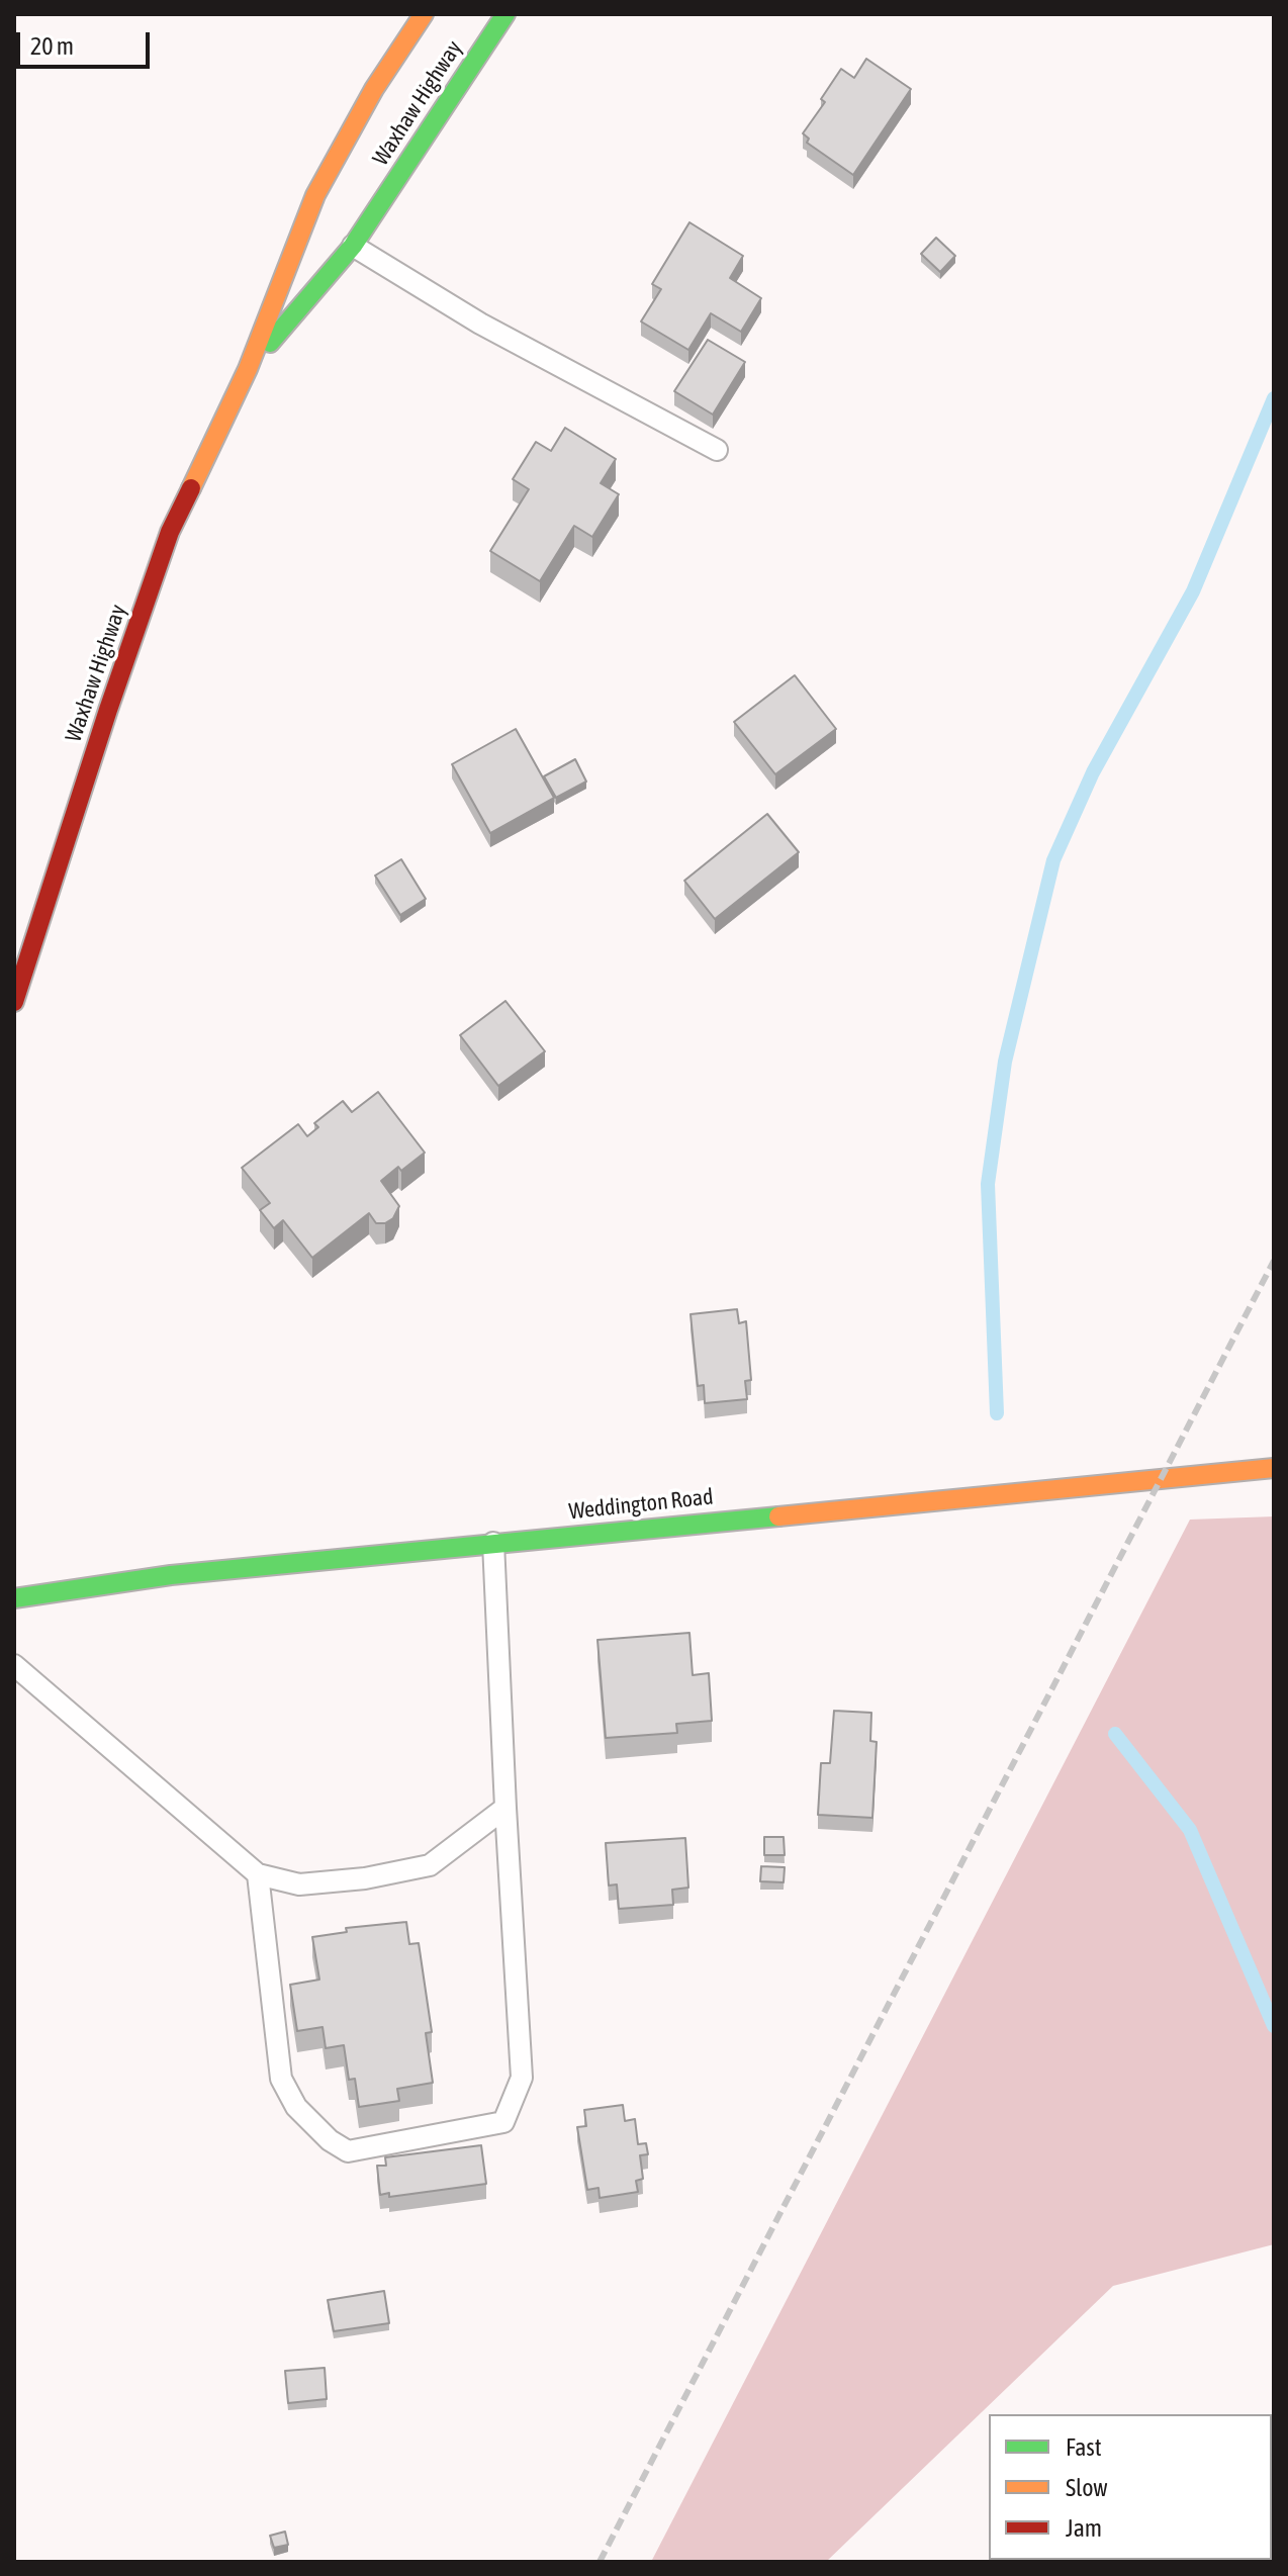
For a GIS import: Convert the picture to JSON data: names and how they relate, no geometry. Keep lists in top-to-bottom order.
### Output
{
  "streets": {
    "main road": ["Waxhaw Highway", "Weddington Road"]
  },
  "legend": ["Fast", "Slow", "Jam"],
  "scale_bar": "20 m"
}
